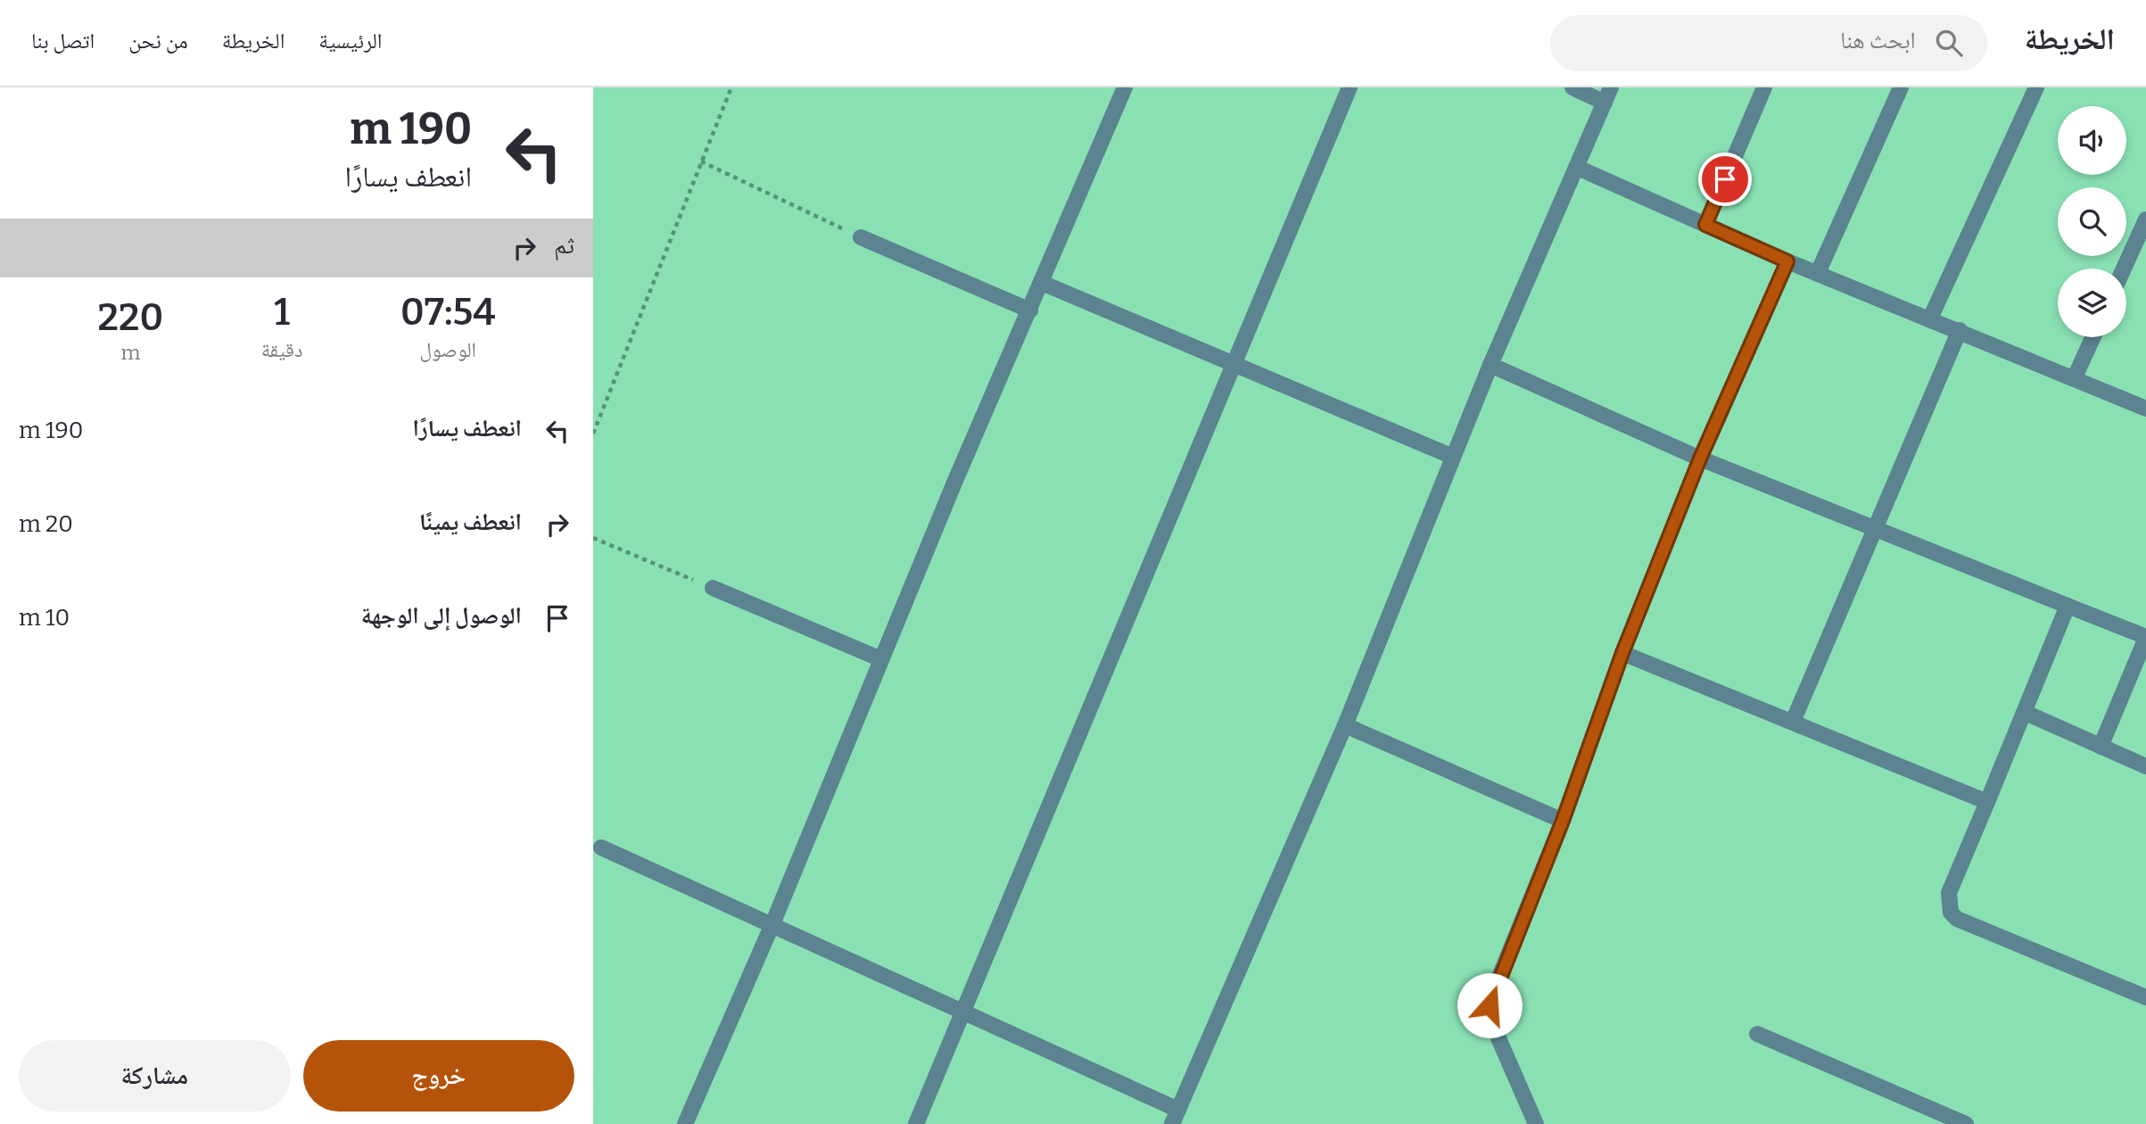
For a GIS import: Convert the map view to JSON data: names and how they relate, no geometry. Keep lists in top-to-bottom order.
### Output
{
  "page": {
    "header": "الخريطة",
    "search": "ابحث هنا",
    "nav": [
      "الرئيسية",
      "الخريطة",
      "من نحن",
      "اتصل بنا"
    ],
    "turn": ["190 m", "انعطف يسارًا"],
    "then": "ثم",
    "eta": [
      "07:54",
      "الوصول",
      "1",
      "دقيقة",
      "220",
      "m"
    ],
    "list": [
      {
        "name": "انعطف يسارًا",
        "value": "190 m"
      },
      {
        "name": "انعطف يمينًا",
        "value": "20 m"
      },
      {
        "name": "الوصول إلى الوجهة",
        "value": "10 m"
      }
    ],
    "buttons": ["خروج", "مشاركة"]
  }
}
